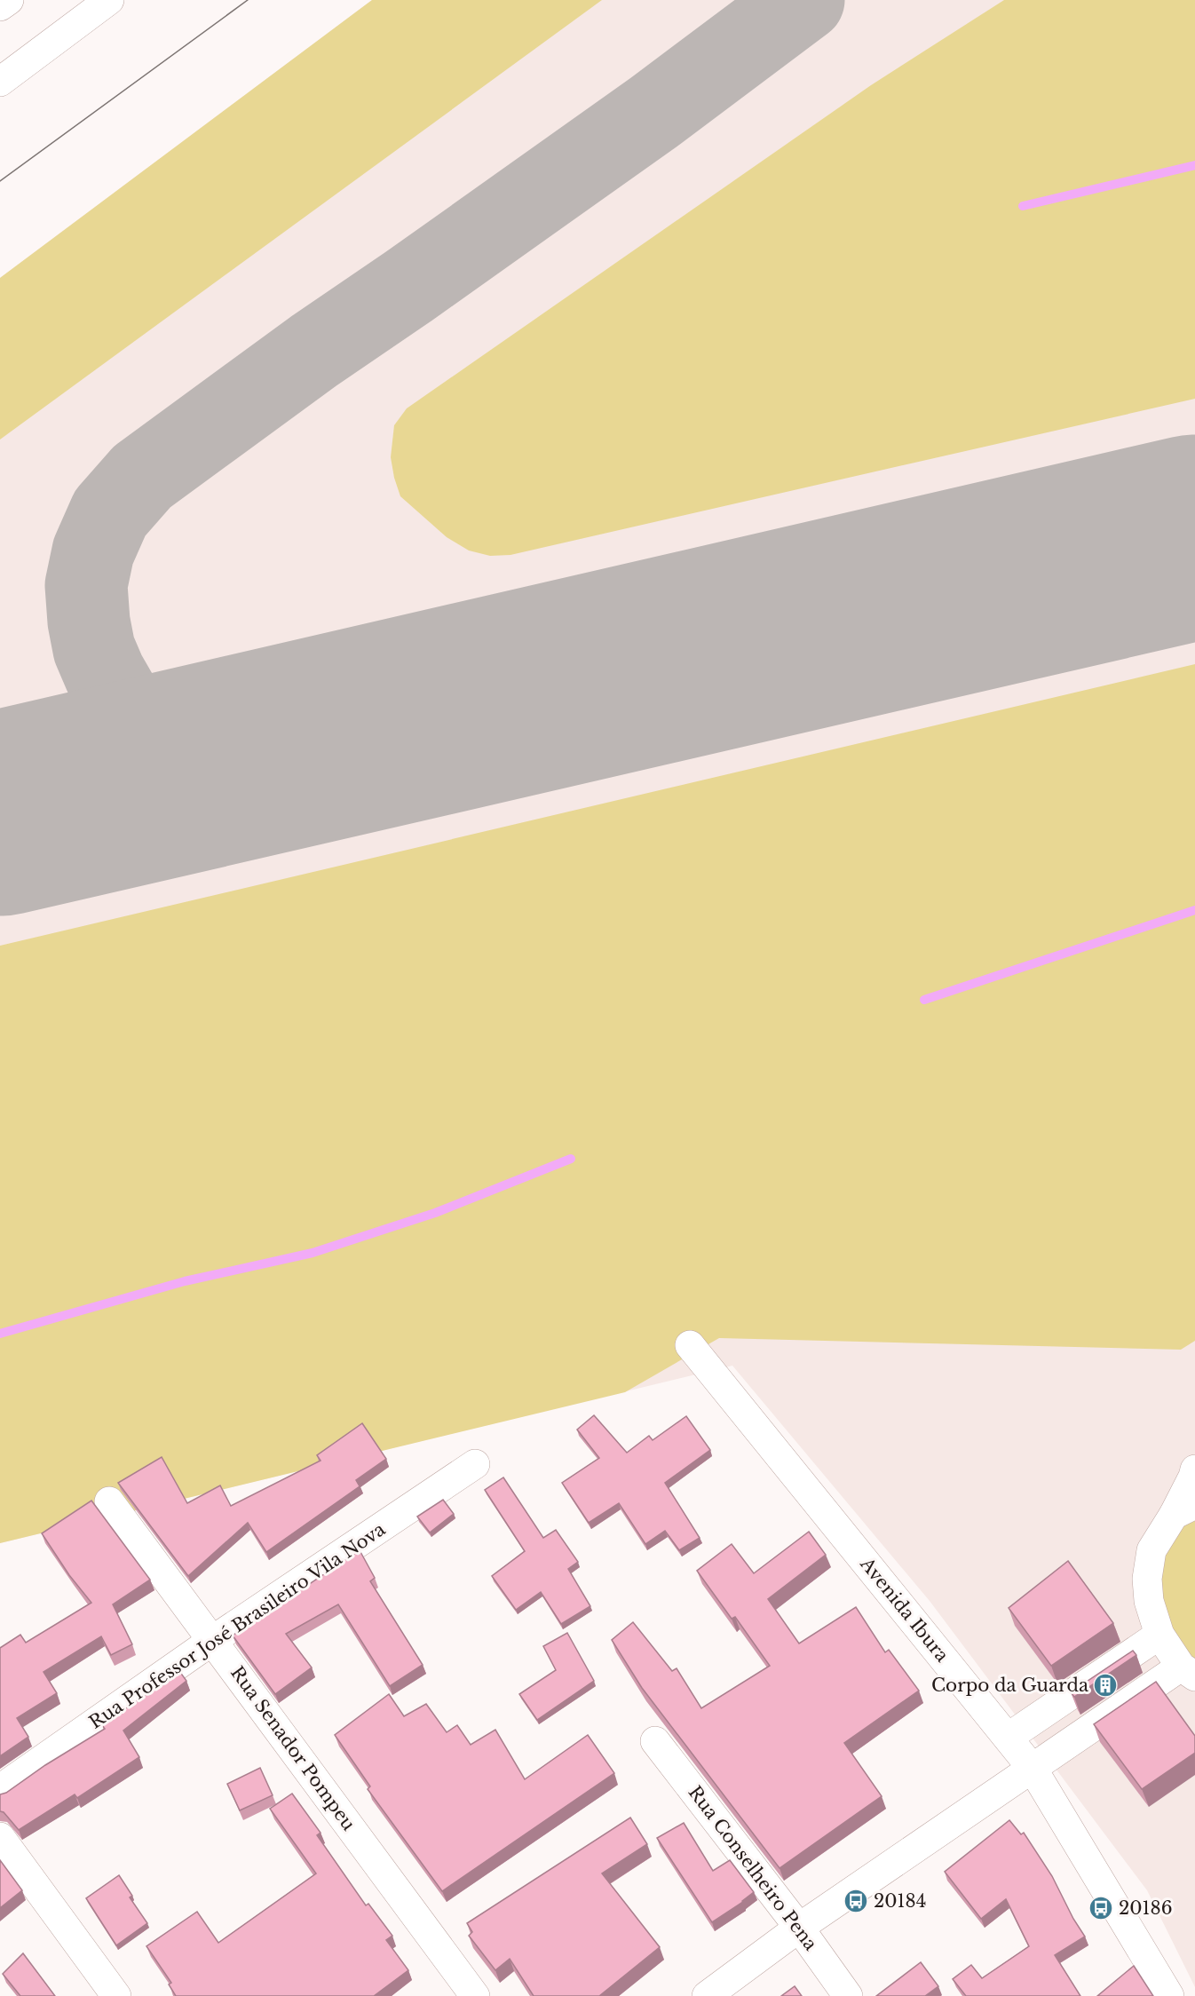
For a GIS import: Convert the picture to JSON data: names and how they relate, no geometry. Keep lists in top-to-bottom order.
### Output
{
  "streets": {
    "street": [
      "Avenida Ibura",
      "Rua Professor José Brasileiro Vila Nova",
      "Rua Senador Pompeu",
      "Rua Conselheiro Pena"
    ]
  },
  "crossings": [
    ["Rua Professor José Brasileiro Vila Nova", "Rua Senador Pompeu"]
  ],
  "places": {
    "building": ["Corpo da Guarda"],
    "bus stop": ["20184", "20186"]
  }
}
